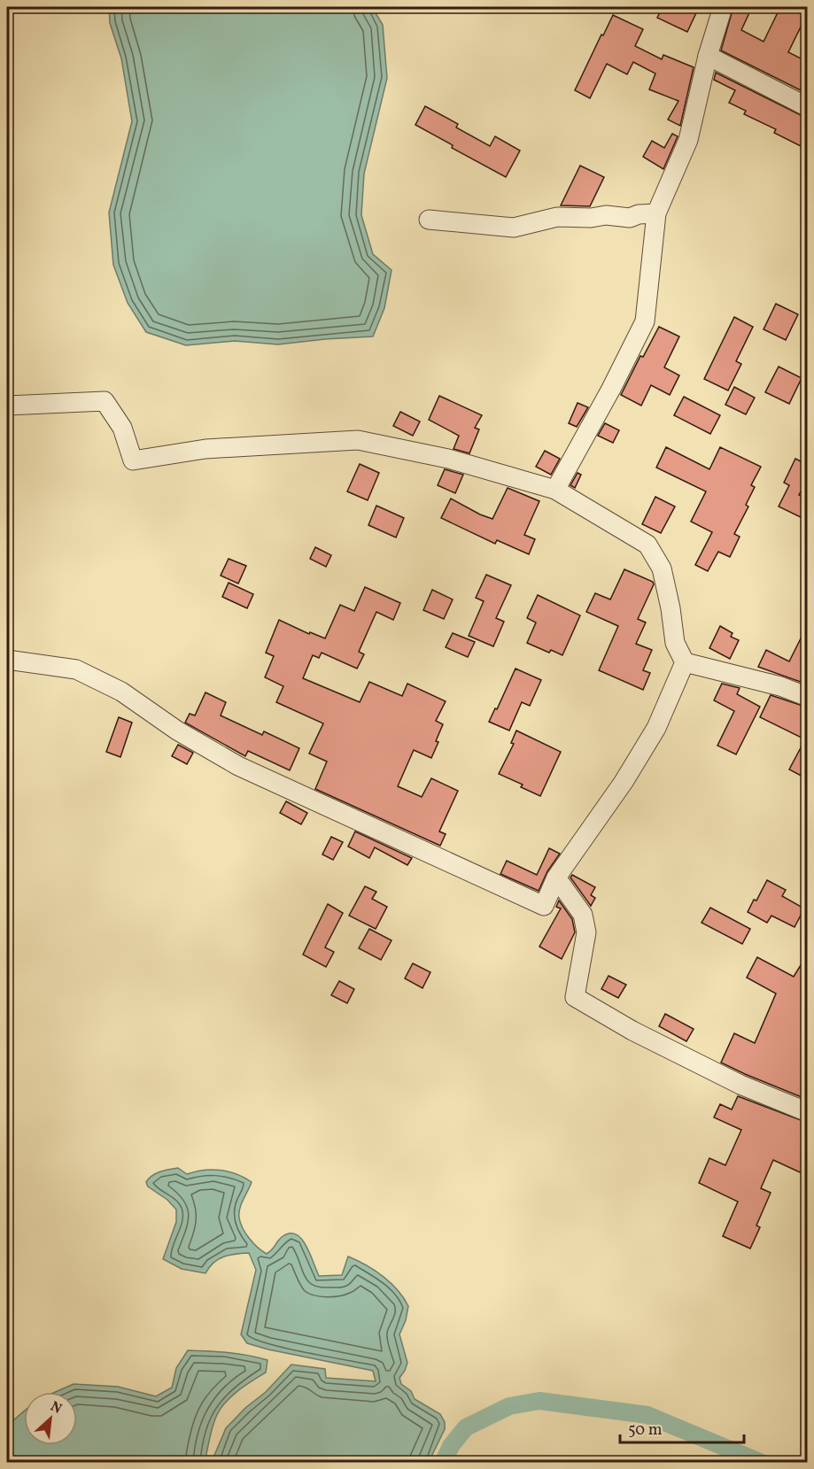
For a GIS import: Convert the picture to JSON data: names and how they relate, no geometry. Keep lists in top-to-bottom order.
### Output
{
  "scale_bar": "50 m",
  "north": "top right"
}
